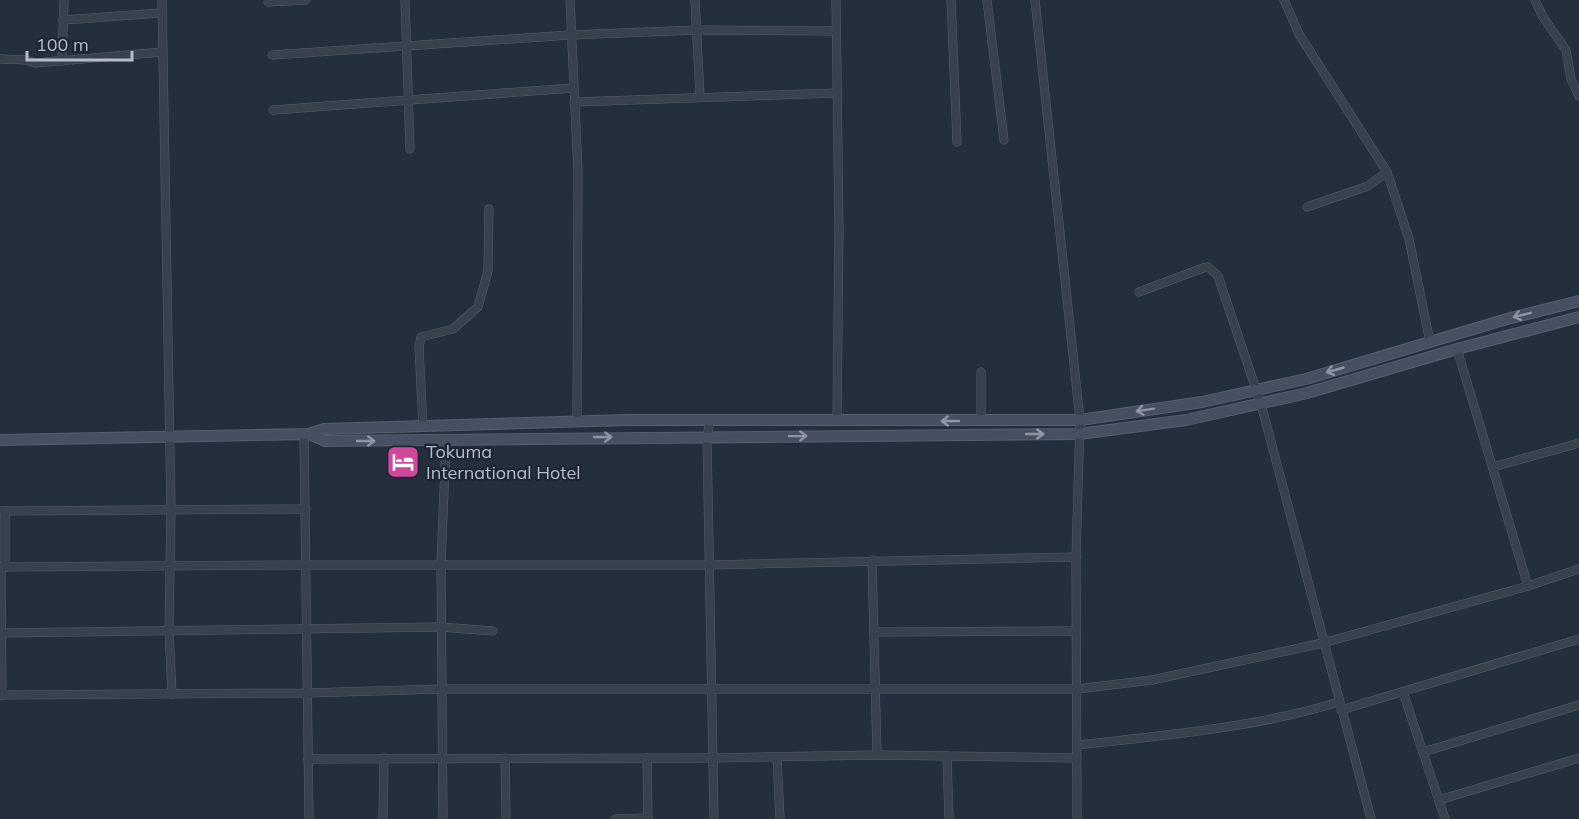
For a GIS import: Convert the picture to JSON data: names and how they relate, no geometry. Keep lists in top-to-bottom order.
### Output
{
  "places": {
    "hotel": ["Tokuma International Hotel"]
  },
  "scale_bar": "100 m"
}
